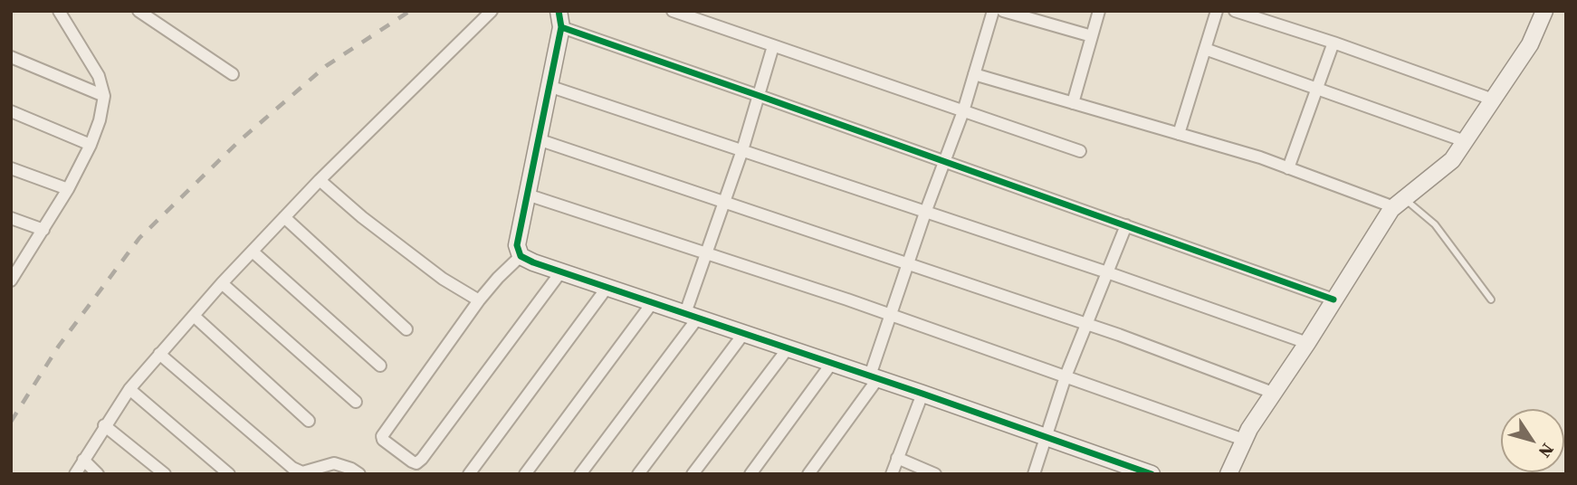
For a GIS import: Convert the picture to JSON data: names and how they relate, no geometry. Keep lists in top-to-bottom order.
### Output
{
  "north": "bottom right"
}
